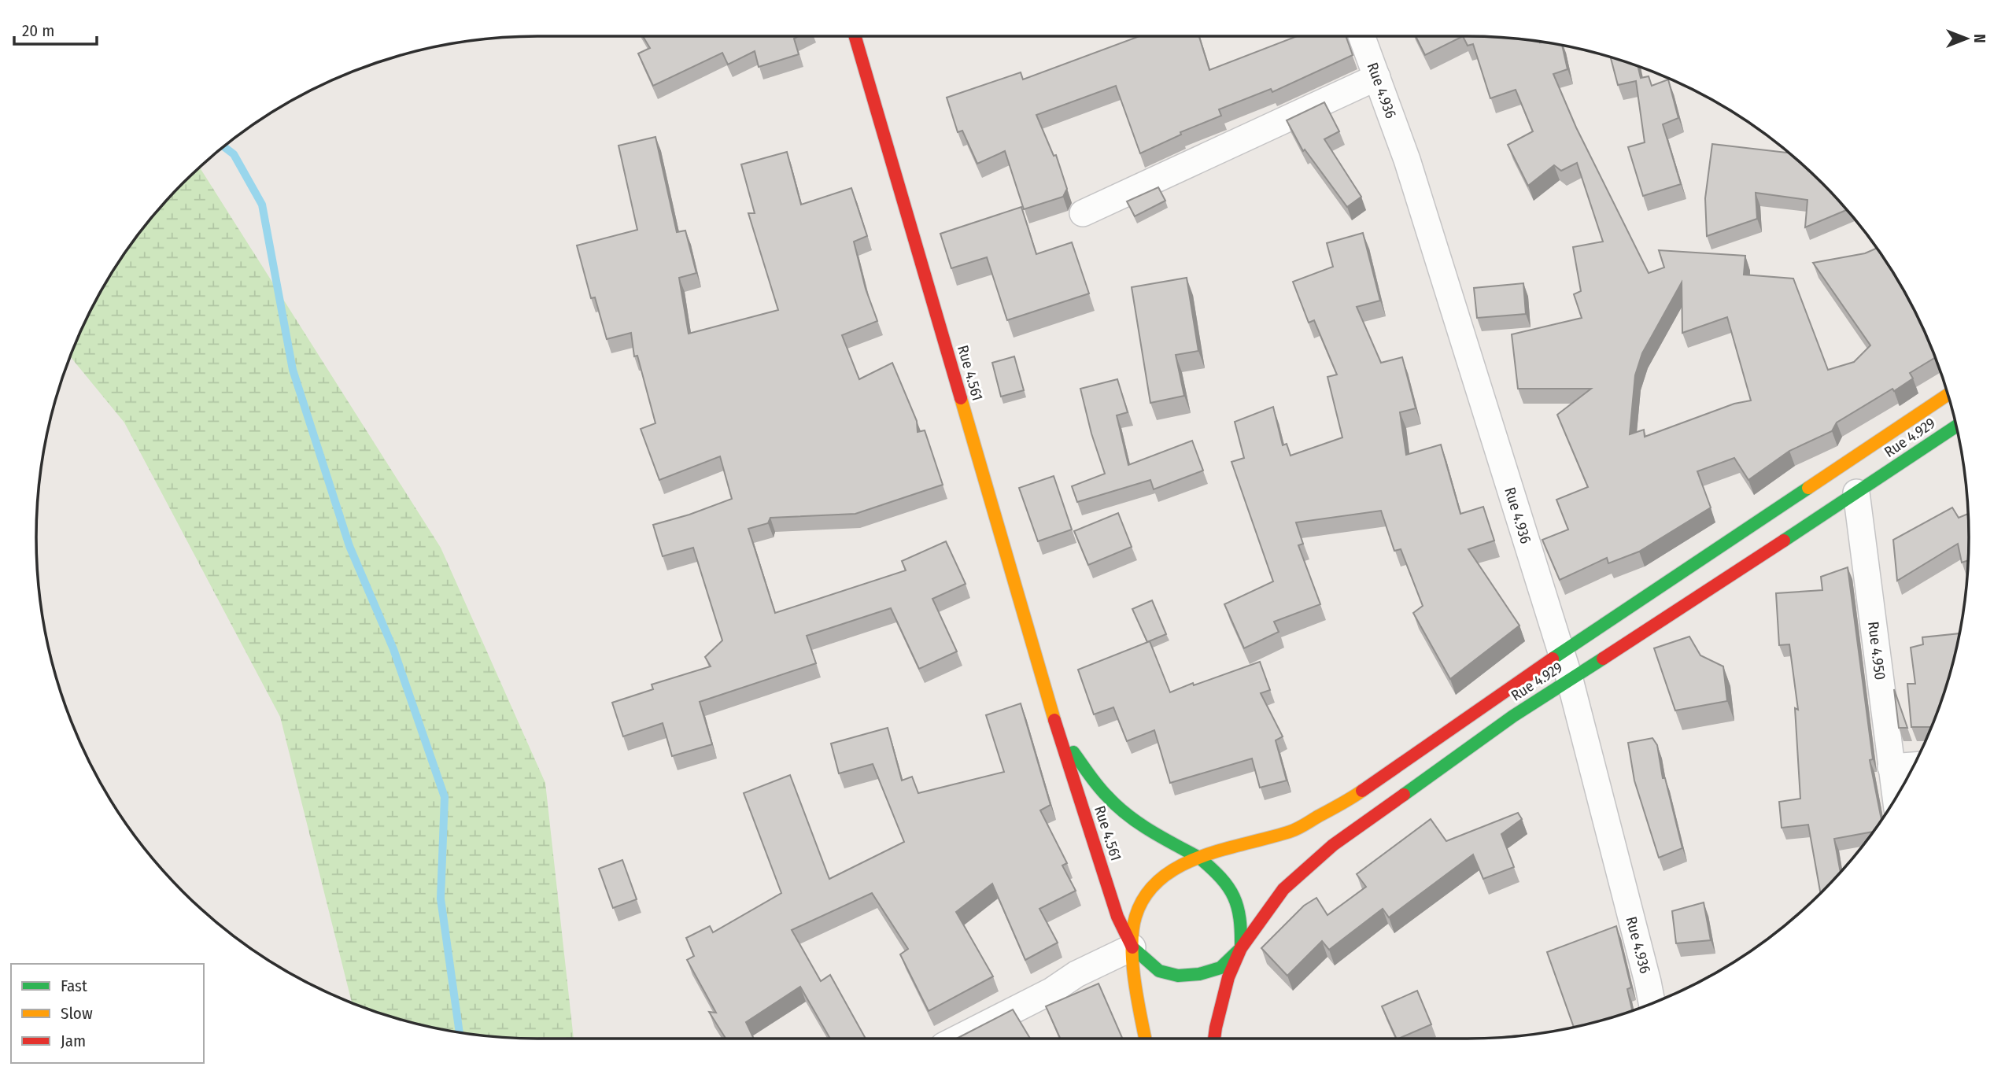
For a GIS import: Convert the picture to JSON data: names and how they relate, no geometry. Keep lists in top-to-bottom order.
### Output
{
  "streets": {
    "main road": ["Rue 4.561", "Rue 4.929"],
    "street": ["Rue 4.936", "Rue 4.950"]
  },
  "crossings": [
    ["Rue 4.936", "Rue 4.929"],
    ["Rue 4.561", "Rue 4.929"],
    ["Rue 4.929", "Rue 4.950"]
  ],
  "legend": ["Fast", "Slow", "Jam"],
  "scale_bar": "20 m",
  "north": "right"
}
